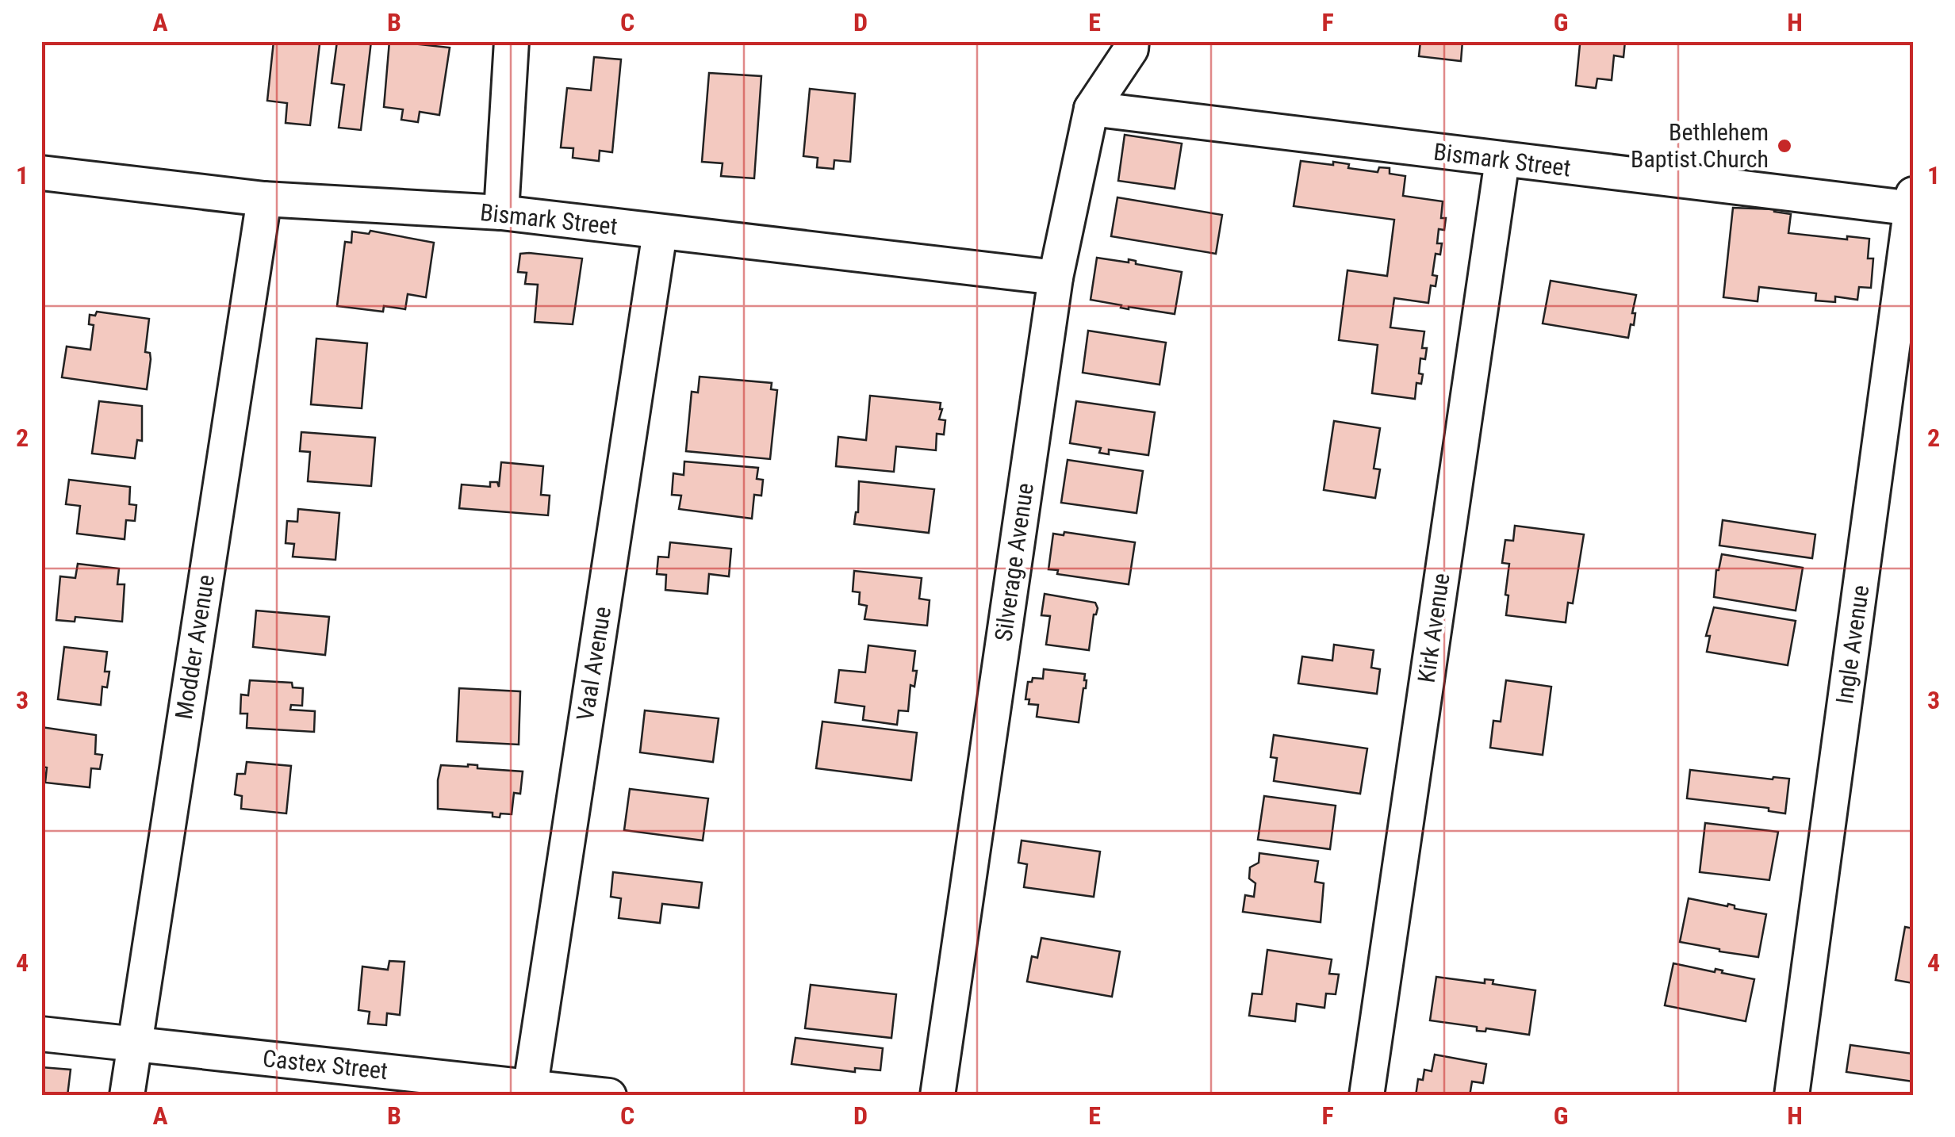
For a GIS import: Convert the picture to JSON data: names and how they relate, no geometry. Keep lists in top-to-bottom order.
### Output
{
  "streets": {
    "street": [
      "Bismark Street",
      "Silverage Avenue",
      "Kirk Avenue",
      "Ingle Avenue",
      "Modder Avenue",
      "Vaal Avenue",
      "Castex Street"
    ]
  },
  "crossings": [
    ["Bismark Street", "Silverage Avenue"],
    ["Bismark Street", "Kirk Avenue"],
    ["Bismark Street", "Ingle Avenue"],
    ["Bismark Street", "Modder Avenue"],
    ["Bismark Street", "Vaal Avenue"],
    ["Modder Avenue", "Castex Street"],
    ["Vaal Avenue", "Castex Street"]
  ],
  "places": ["Bethlehem Baptist Church"],
  "grid": {
    "columns": [
      "A",
      "B",
      "C",
      "D",
      "E",
      "F",
      "G",
      "H"
    ],
    "rows": [
      "1",
      "2",
      "3",
      "4"
    ]
  }
}
